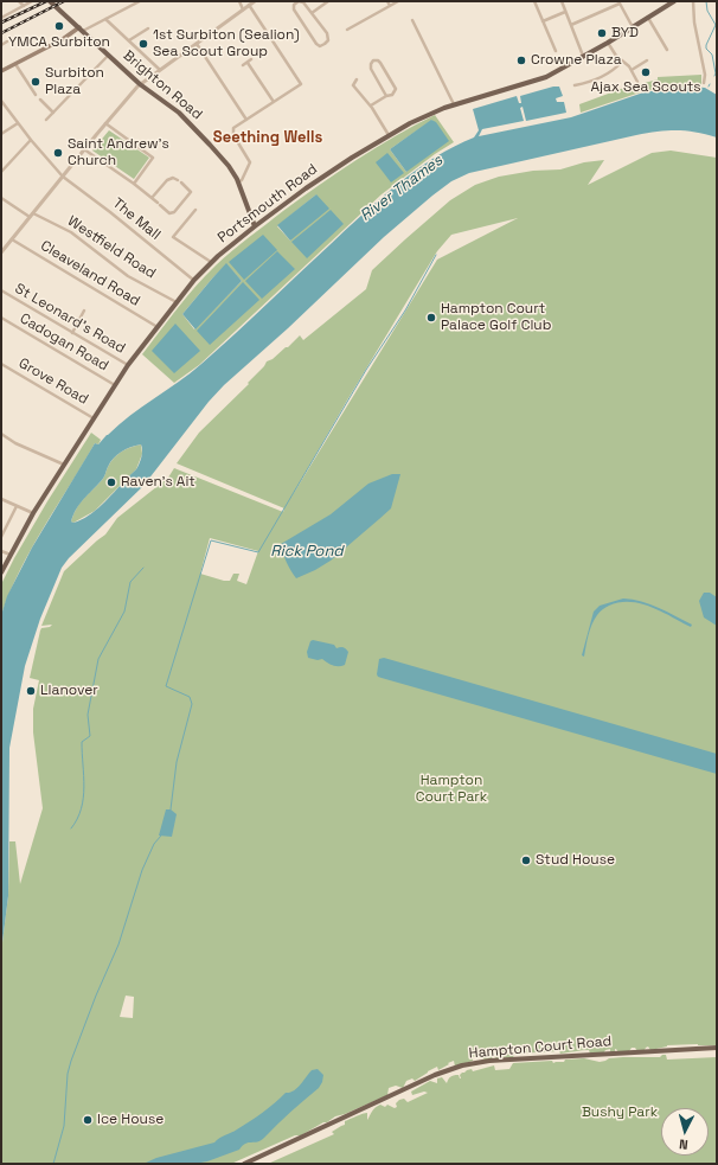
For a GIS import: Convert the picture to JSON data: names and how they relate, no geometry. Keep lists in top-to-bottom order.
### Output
{
  "streets": {
    "main road": ["Brighton Road", "Portsmouth Road", "Hampton Court Road"],
    "street": [
      "The Mall",
      "Westfield Road",
      "Cleaveland Road",
      "St Leonard's Road",
      "Cadogan Road",
      "Grove Road"
    ]
  },
  "crossings": [
    ["Brighton Road", "Portsmouth Road"],
    ["Portsmouth Road", "The Mall"],
    ["Portsmouth Road", "Westfield Road"],
    ["Portsmouth Road", "Cleaveland Road"],
    ["Portsmouth Road", "St Leonard's Road"],
    ["Portsmouth Road", "Cadogan Road"],
    ["Portsmouth Road", "Grove Road"]
  ],
  "districts": ["Seething Wells"],
  "water": ["River Thames", "Rick Pond"],
  "parks": ["Hampton Court Park", "Bushy Park"],
  "places": [
    "YMCA Surbiton",
    "BYD",
    "1st Surbiton (Sealion) Sea Scout Group",
    "Crowne Plaza",
    "Ajax Sea Scouts",
    "Surbiton Plaza",
    "Saint Andrew's Church",
    "Hampton Court Palace Golf Club",
    "Raven's Ait",
    "Llanover",
    "Stud House",
    "Ice House"
  ],
  "north": "bottom"
}
